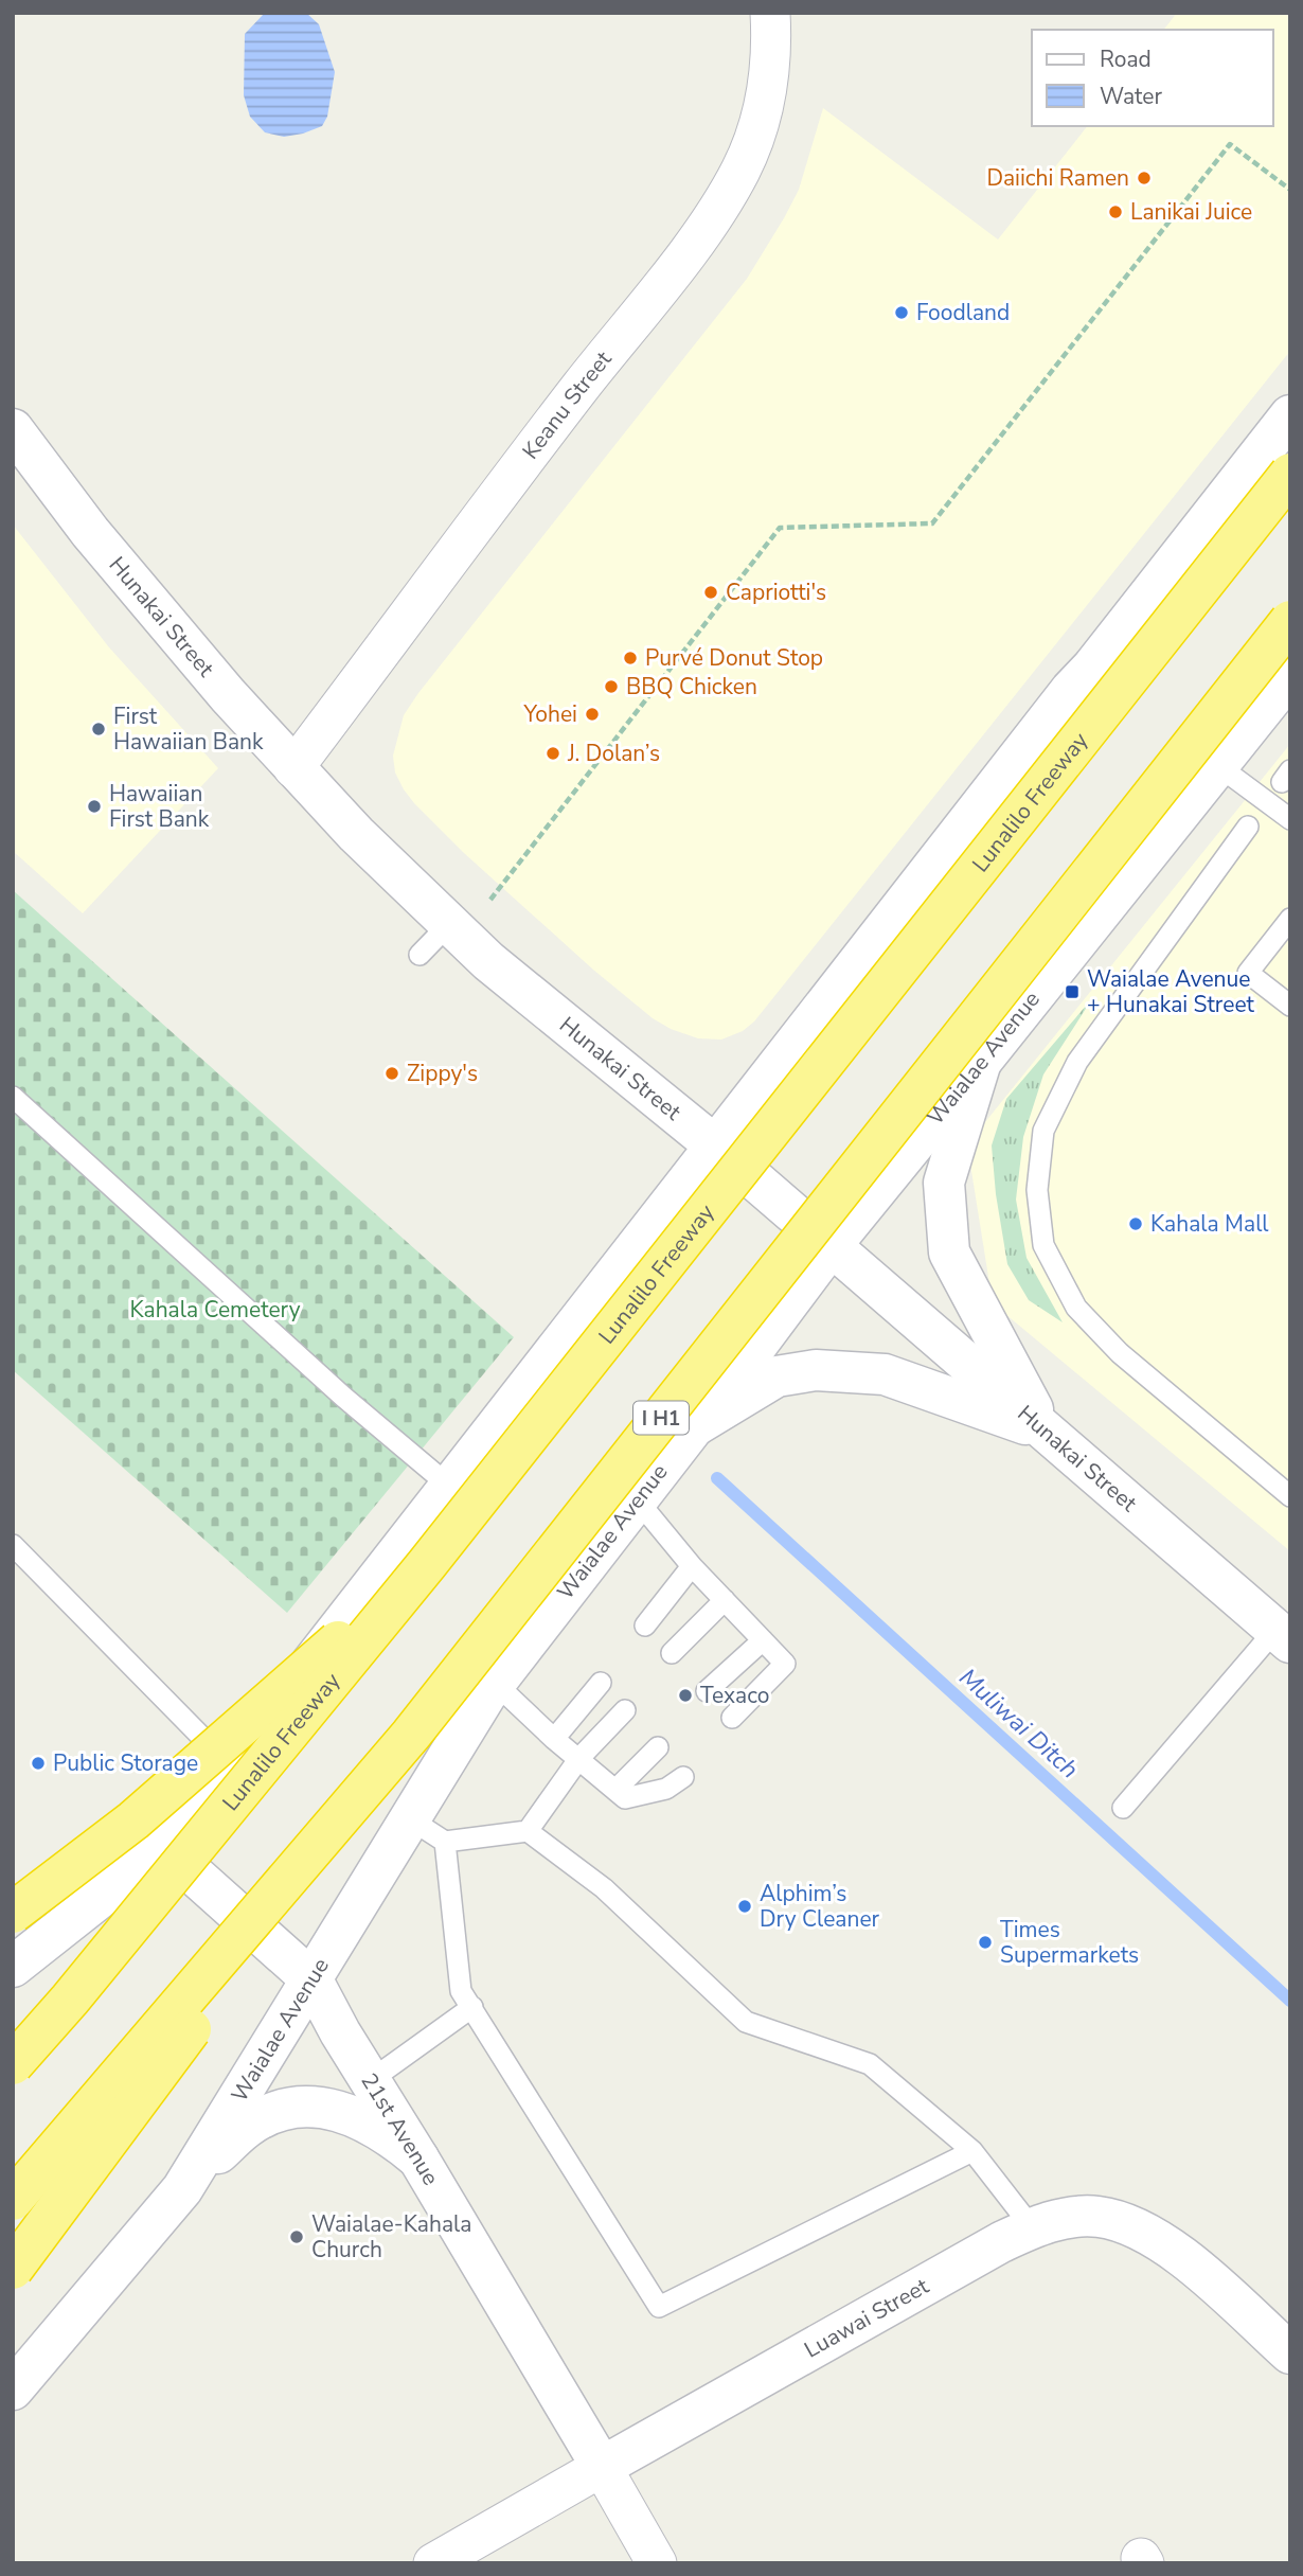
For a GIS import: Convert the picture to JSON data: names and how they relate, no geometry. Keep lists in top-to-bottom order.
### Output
{
  "streets": {
    "highway": ["Lunalilo Freeway", "I H1"],
    "main road": [
      "Hunakai Street",
      "Waialae Avenue",
      "21st Avenue",
      "Luawai Street"
    ],
    "street": ["Keanu Street"]
  },
  "crossings": [
    ["Keanu Street", "Hunakai Street"],
    ["Hunakai Street", "Waialae Avenue"],
    ["Waialae Avenue", "21st Avenue"],
    ["21st Avenue", "Luawai Street"]
  ],
  "water": ["Muliwai Ditch"],
  "parks": ["Kahala Cemetery"],
  "places": {
    "other": [
      "Daiichi Ramen",
      "Lanikai Juice",
      "Foodland",
      "Capriotti's",
      "Purvé Donut Stop",
      "BBQ Chicken",
      "Yohei",
      "First Hawaiian Bank",
      "J. Dolan’s",
      "Hawaiian First Bank",
      "Zippy's",
      "Kahala Mall",
      "Texaco",
      "Public Storage",
      "Alphim’s Dry Cleaner",
      "Times Supermarkets",
      "Waialae-Kahala Church"
    ],
    "transit": ["Waialae Avenue + Hunakai Street"]
  },
  "legend": ["Road", "Water"]
}
